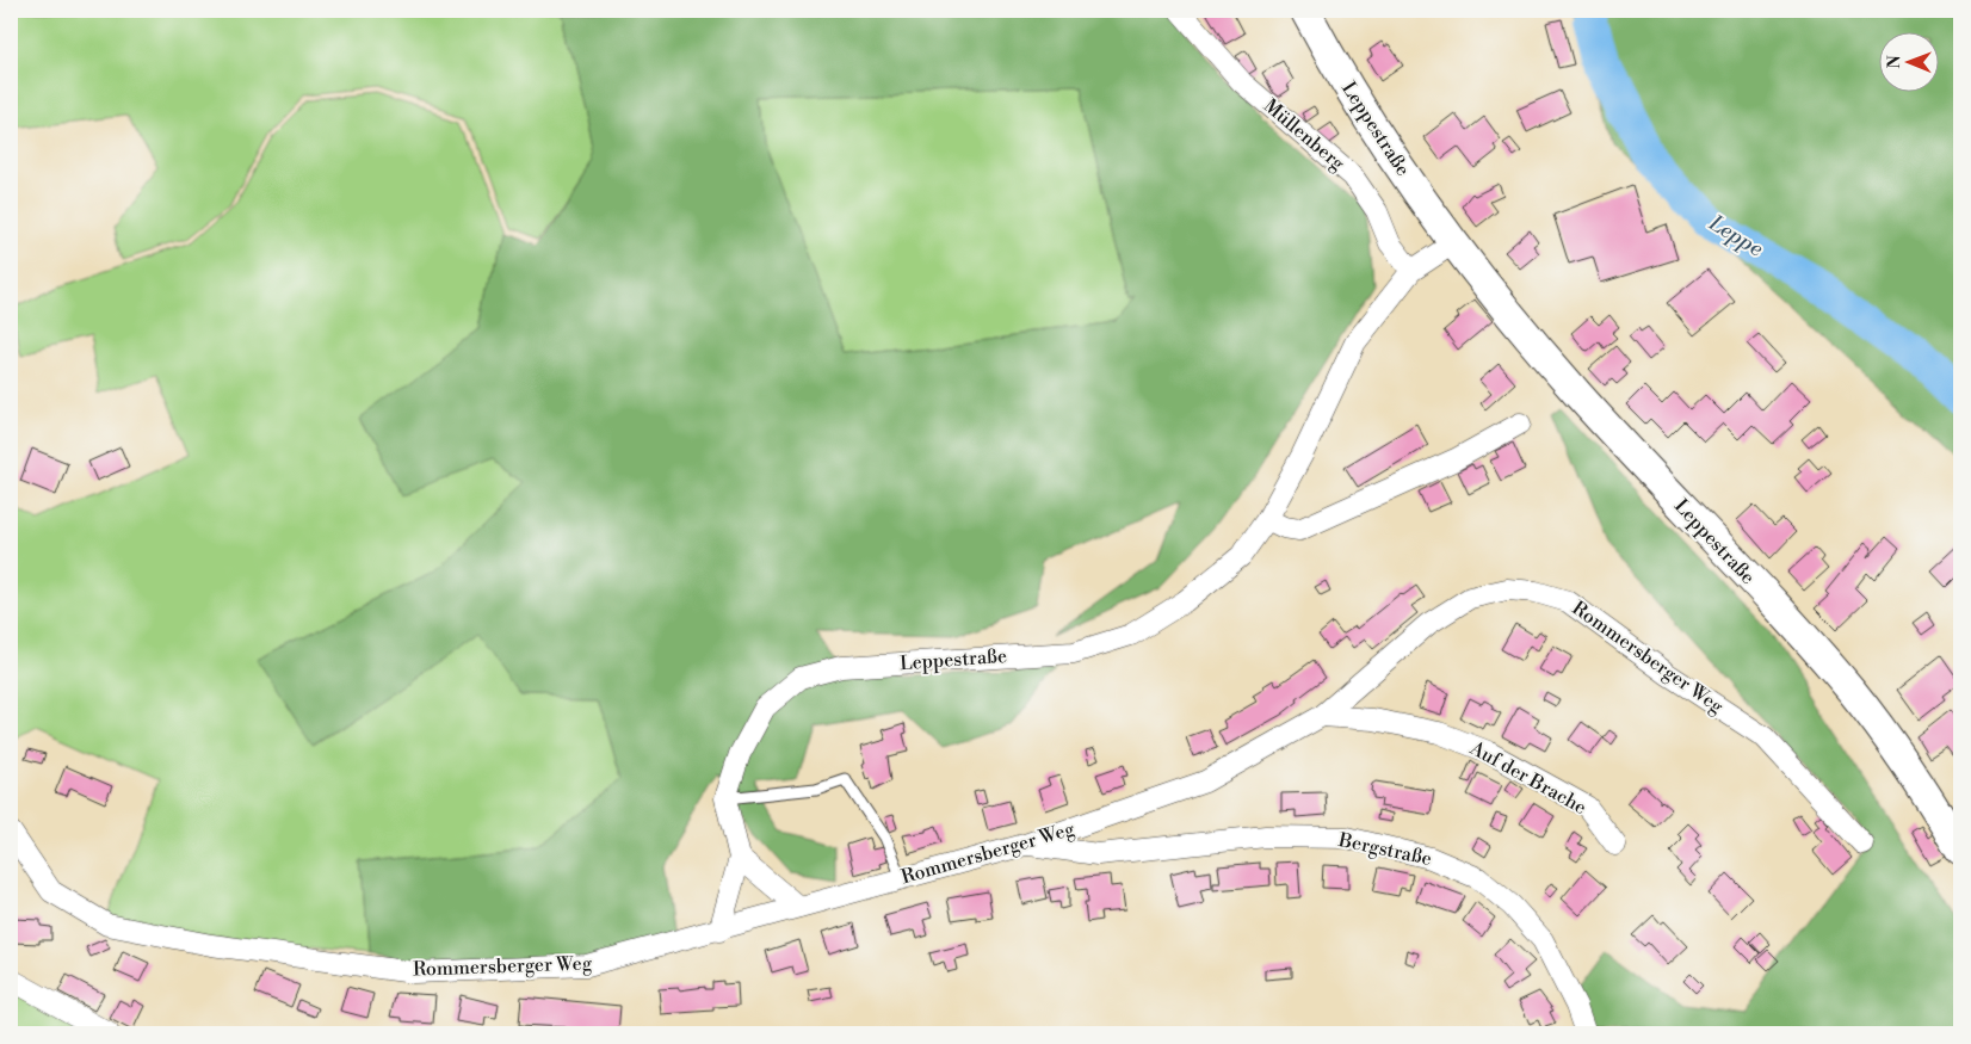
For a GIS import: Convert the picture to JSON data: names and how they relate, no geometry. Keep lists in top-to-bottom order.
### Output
{
  "streets": {
    "main road": ["Leppestraße"],
    "street": [
      "Müllenberg",
      "Rommersberger Weg",
      "Auf der Brache",
      "Bergstraße"
    ]
  },
  "crossings": [
    ["Leppestraße", "Müllenberg"],
    ["Rommersberger Weg", "Auf der Brache"],
    ["Rommersberger Weg", "Bergstraße"]
  ],
  "water": ["Leppe"],
  "north": "left"
}
